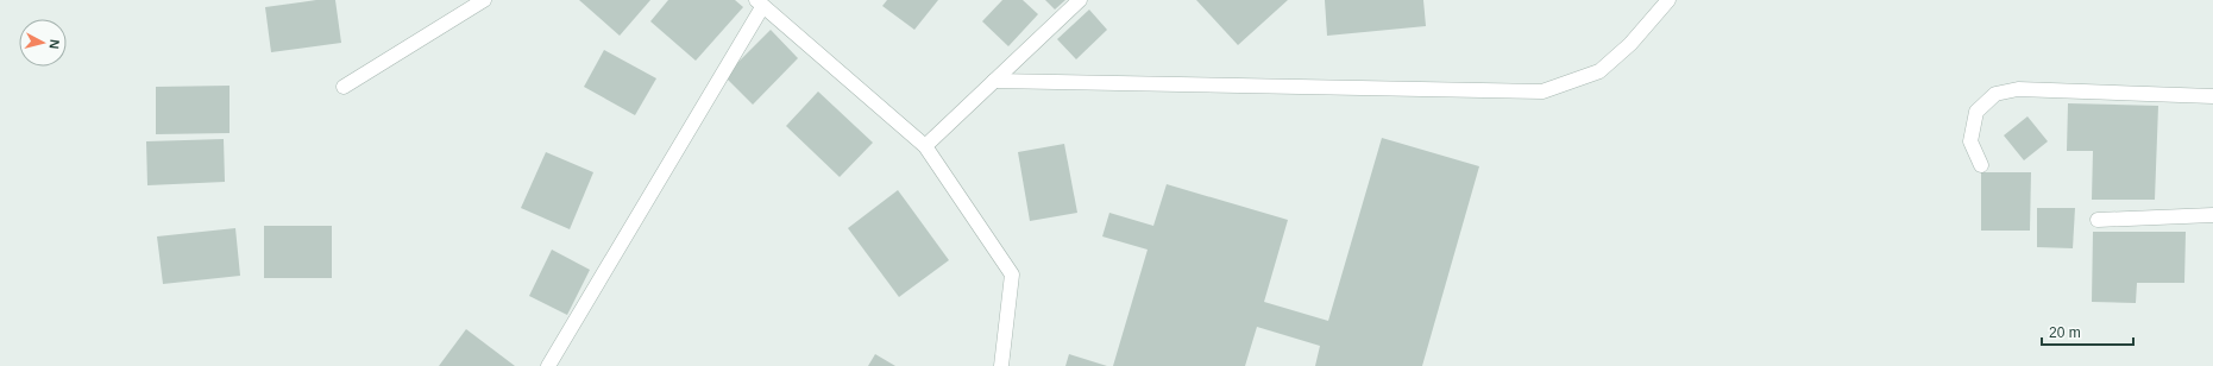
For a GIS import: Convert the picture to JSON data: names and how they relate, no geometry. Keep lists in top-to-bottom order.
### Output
{
  "scale_bar": "20 m",
  "north": "right"
}
